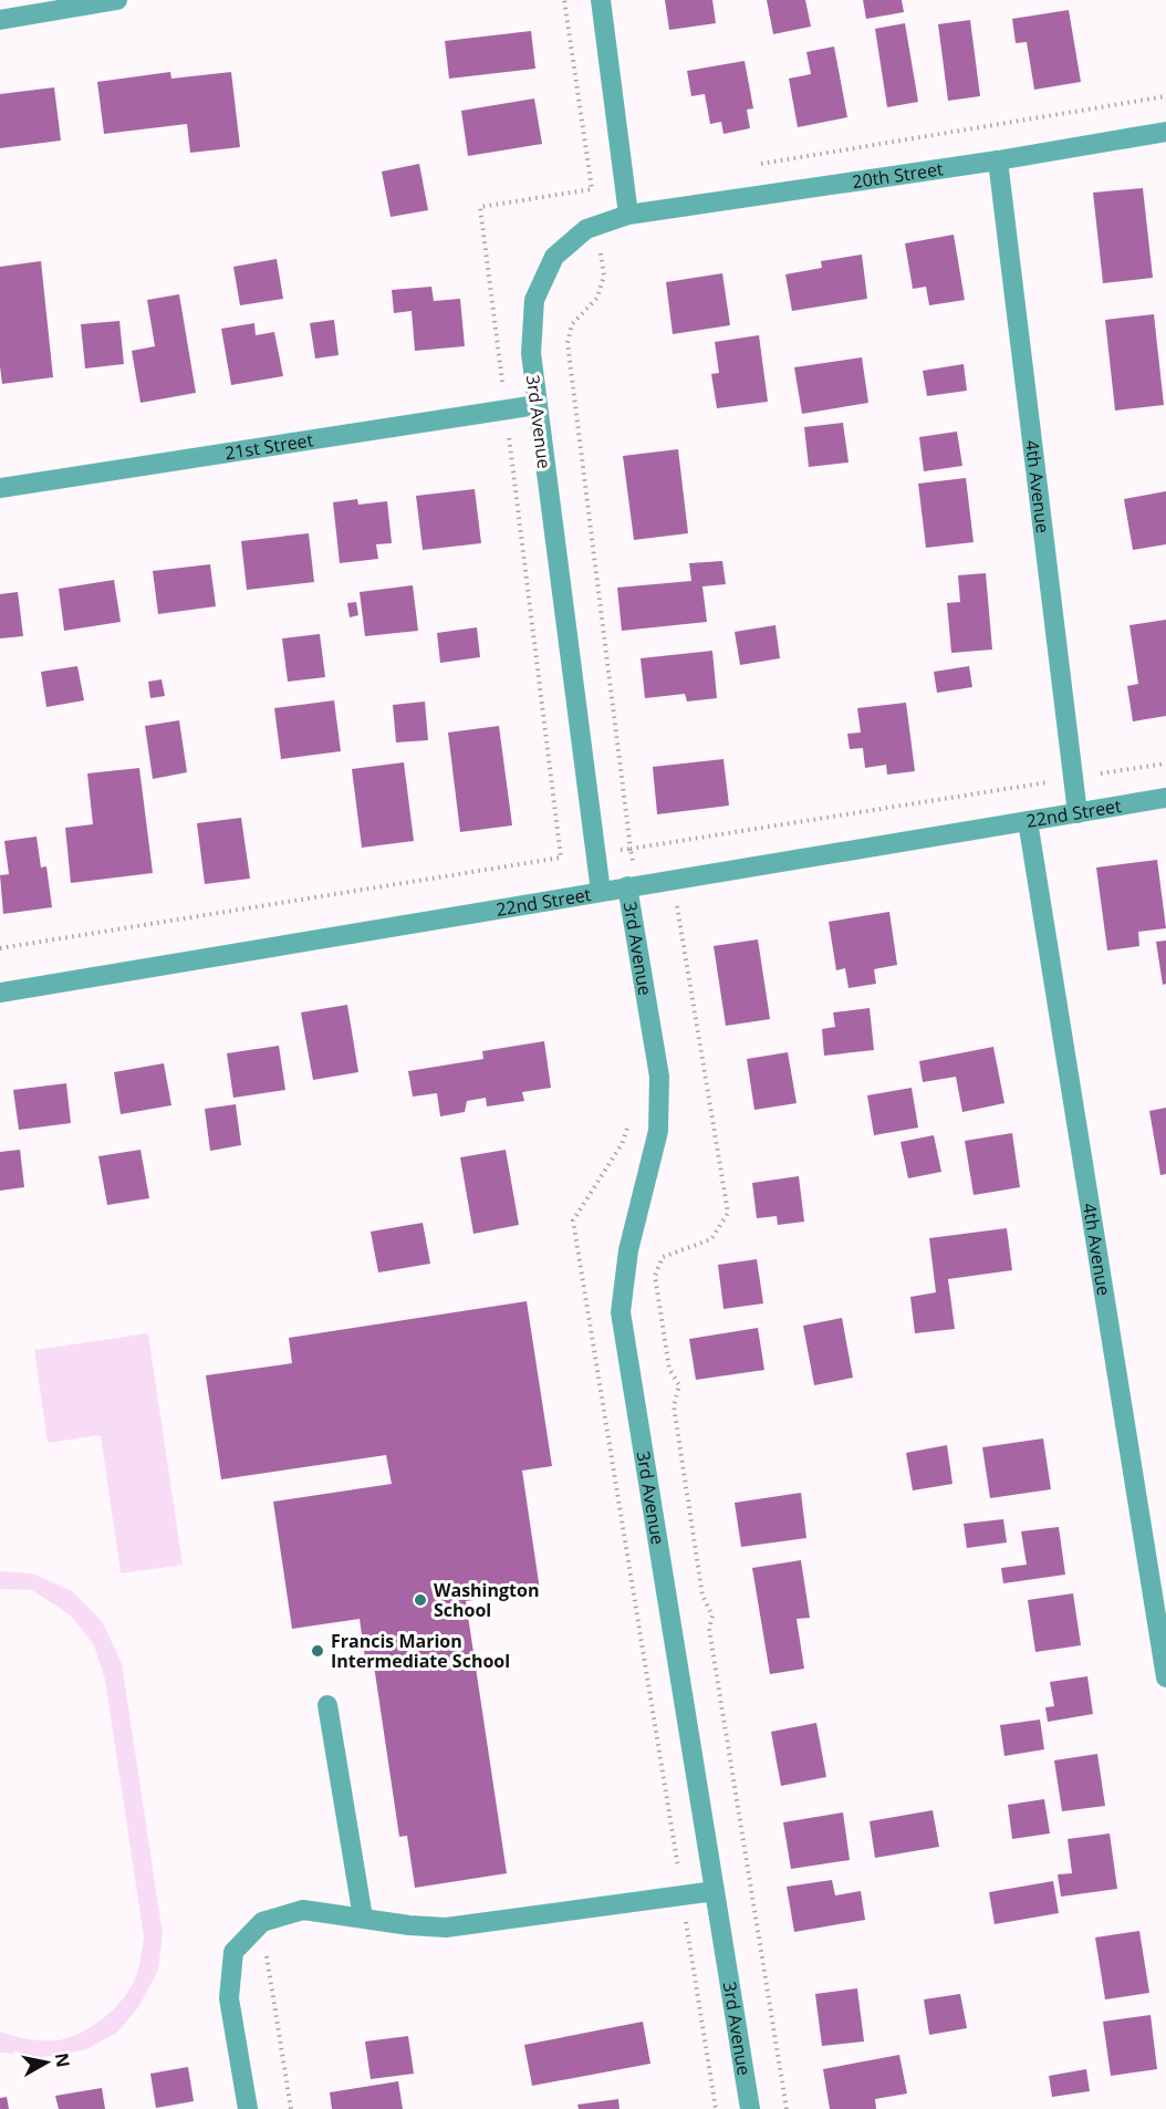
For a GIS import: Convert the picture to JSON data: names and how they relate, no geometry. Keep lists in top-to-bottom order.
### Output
{
  "streets": {
    "street": [
      "20th Street",
      "3rd Avenue",
      "21st Street",
      "4th Avenue",
      "22nd Street"
    ]
  },
  "crossings": [
    ["20th Street", "3rd Avenue"],
    ["20th Street", "4th Avenue"],
    ["3rd Avenue", "21st Street"],
    ["3rd Avenue", "22nd Street"],
    ["4th Avenue", "22nd Street"]
  ],
  "places": ["Washington School", "Francis Marion Intermediate School"],
  "north": "right"
}
